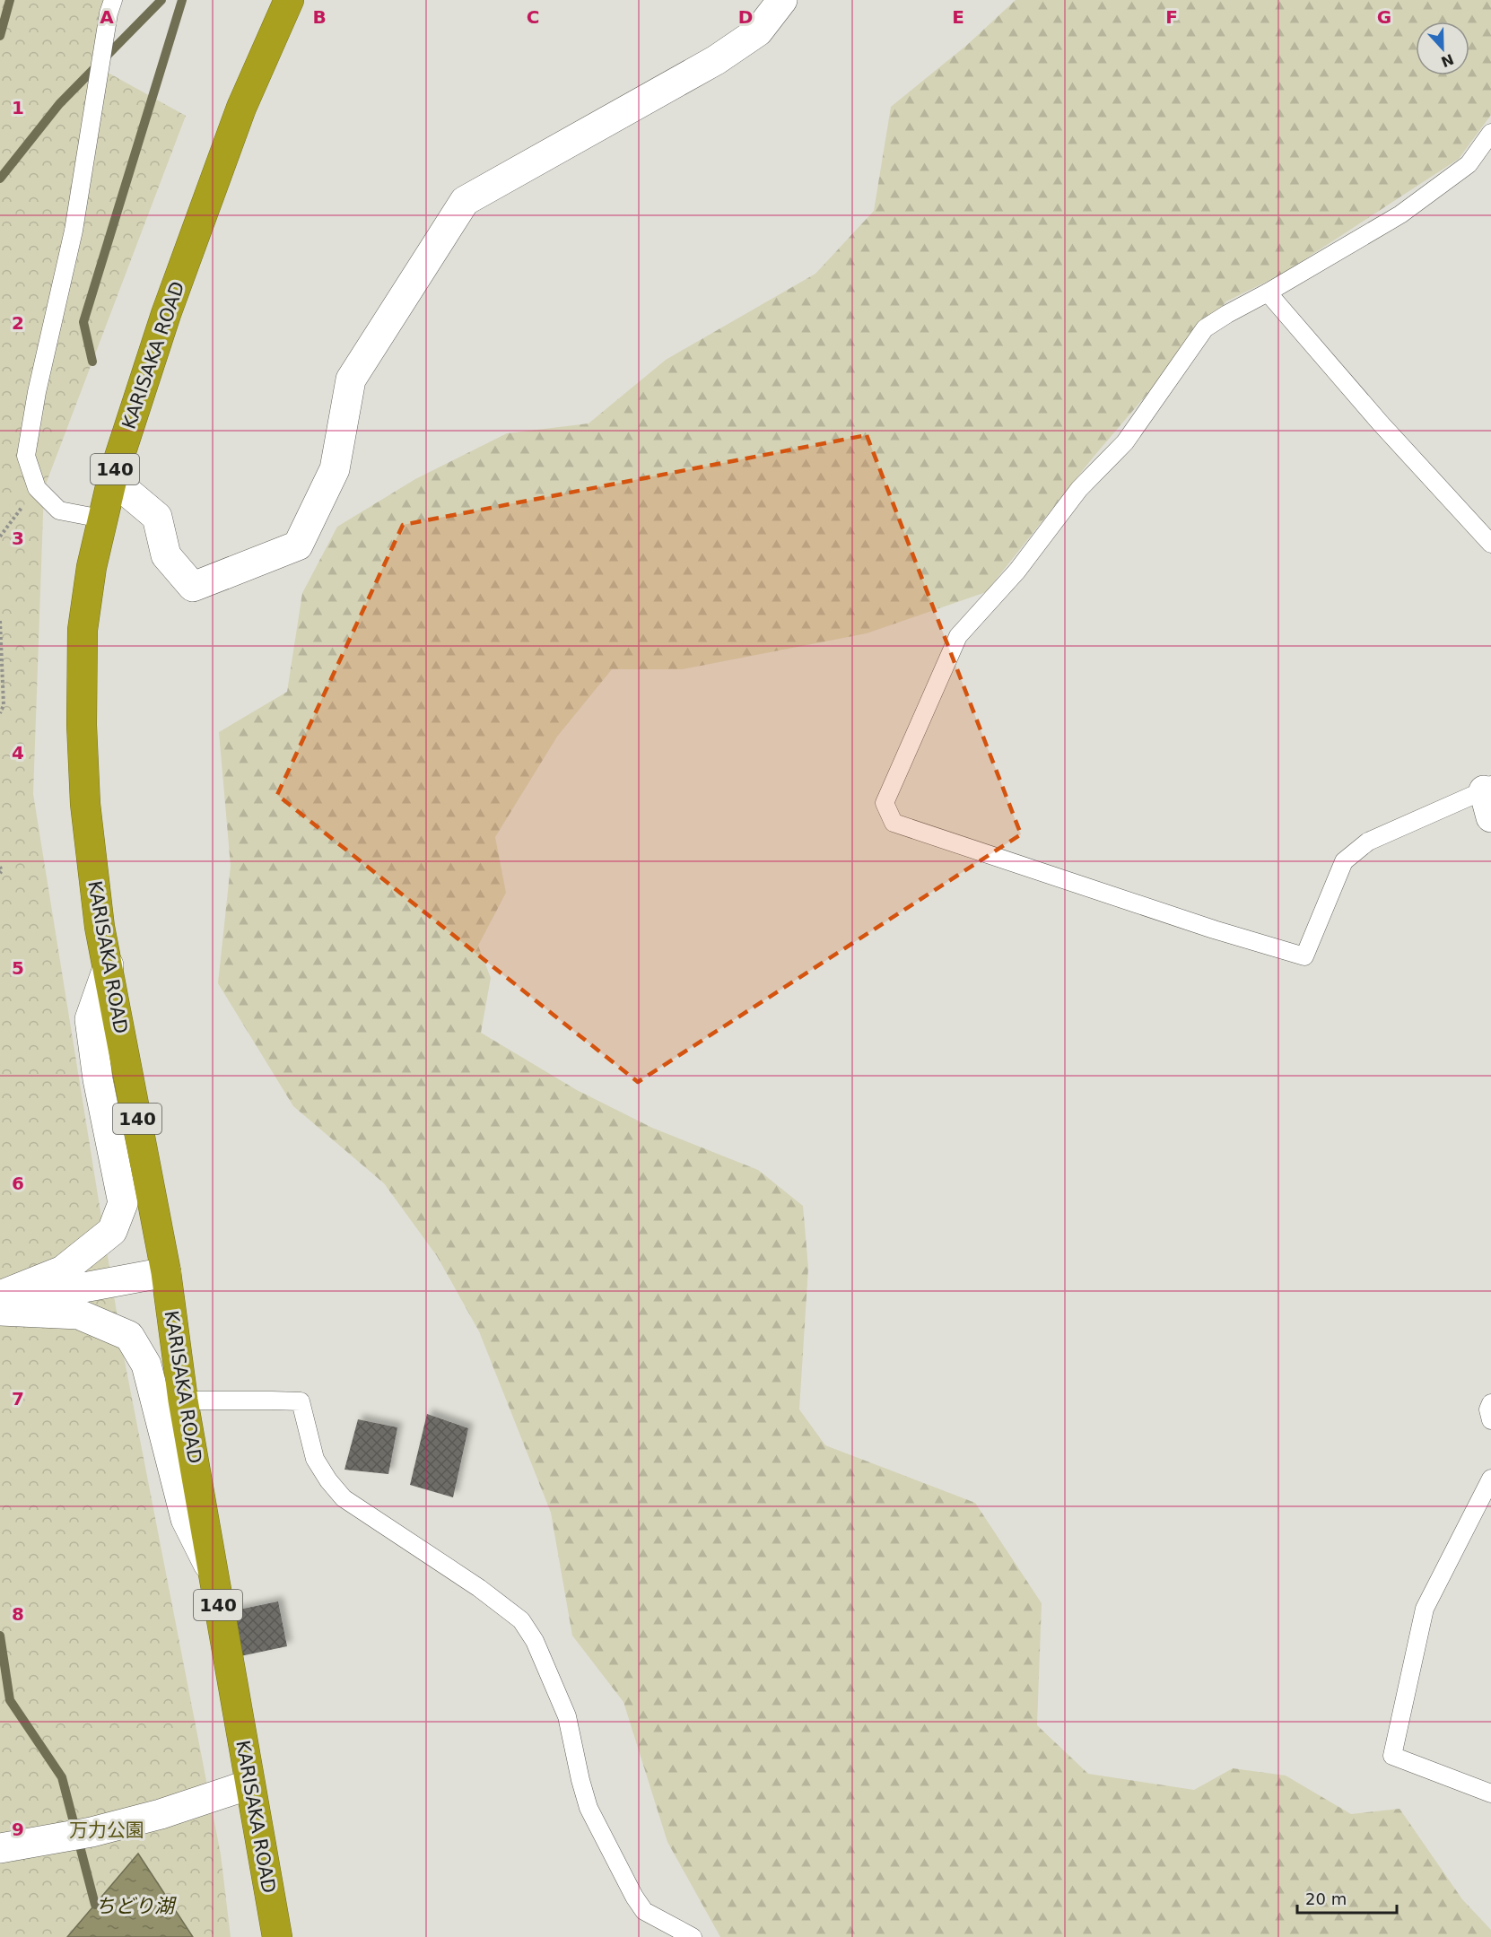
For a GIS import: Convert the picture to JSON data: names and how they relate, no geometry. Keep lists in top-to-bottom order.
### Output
{
  "streets": {
    "highway": ["KARISAKA ROAD", "140"]
  },
  "water": ["ちどり湖"],
  "parks": ["万力公園"],
  "scale_bar": "20 m",
  "north": "bottom",
  "grid": {
    "columns": [
      "A",
      "B",
      "C",
      "D",
      "E",
      "F",
      "G"
    ],
    "rows": [
      "1",
      "2",
      "3",
      "4",
      "5",
      "6",
      "7",
      "8",
      "9"
    ]
  }
}
